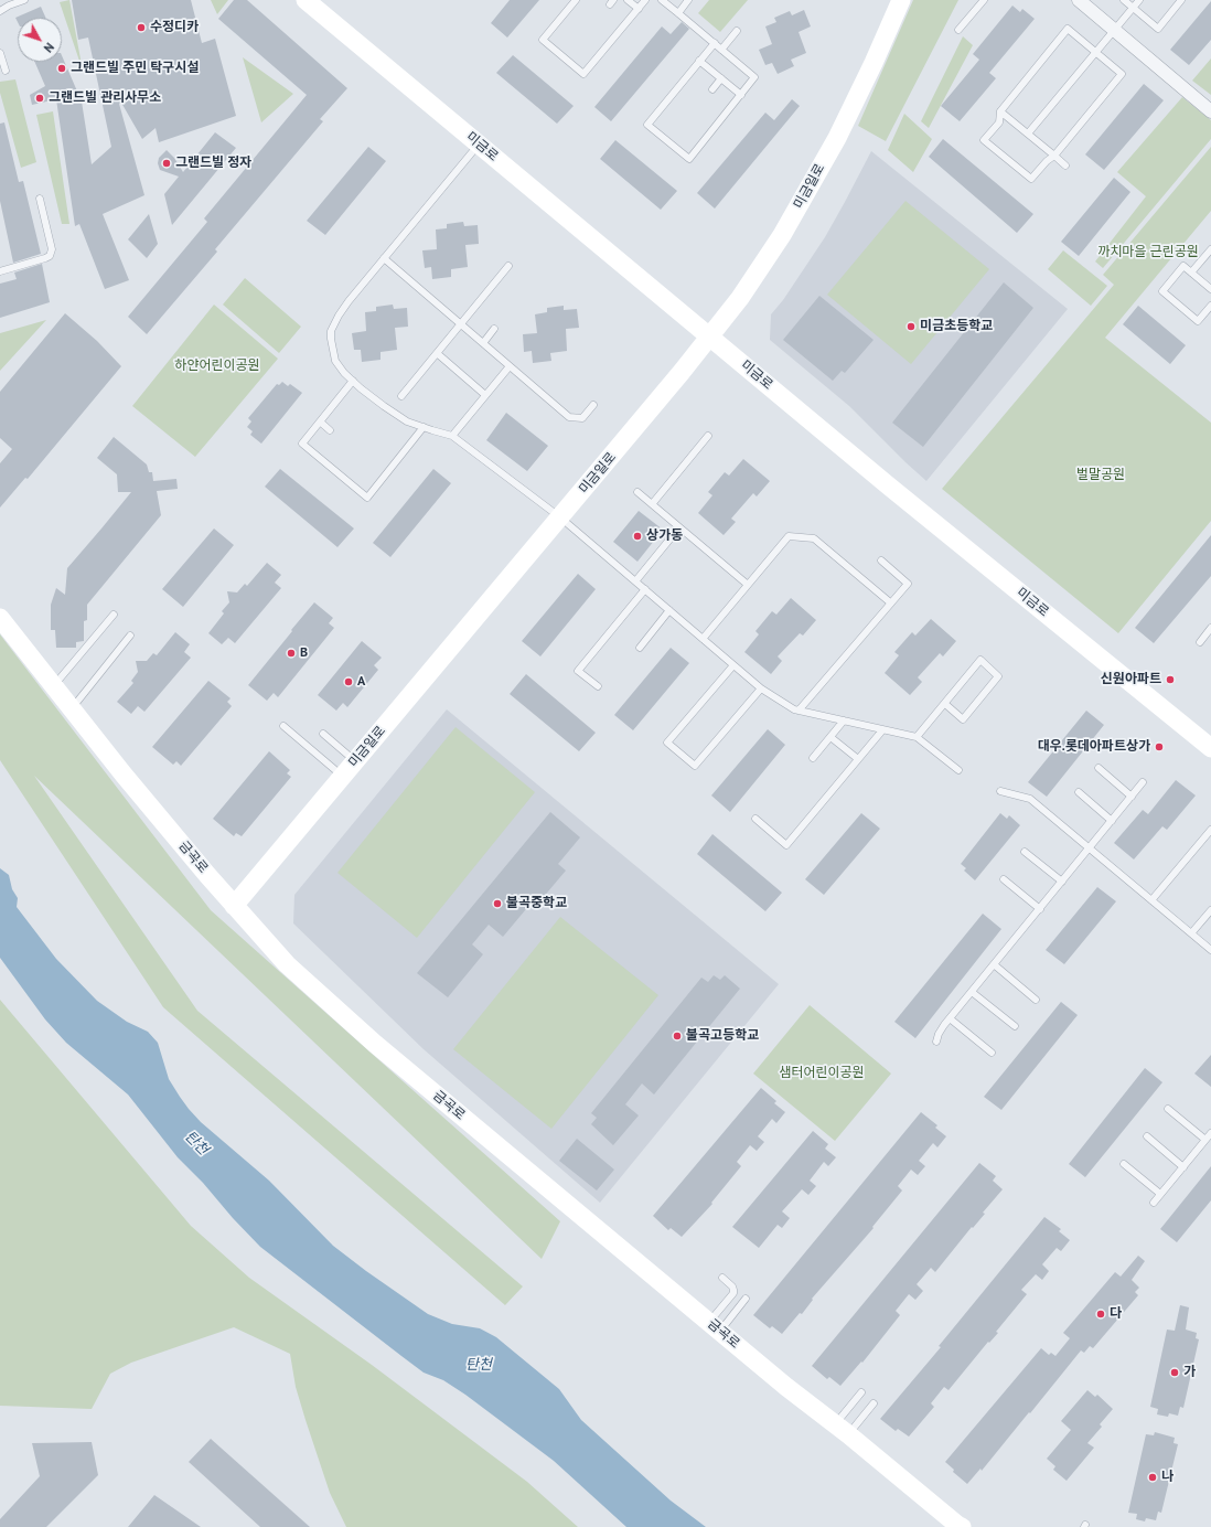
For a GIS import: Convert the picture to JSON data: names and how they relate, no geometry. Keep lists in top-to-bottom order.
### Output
{
  "streets": {
    "main road": ["미금로", "미금일로", "금곡로"]
  },
  "crossings": [
    ["미금로", "미금일로"],
    ["미금일로", "금곡로"]
  ],
  "water": ["탄천"],
  "parks": [
    "까치마을 근린공원",
    "하얀어린이공원",
    "벌말공원",
    "샘터어린이공원"
  ],
  "places": [
    "수정디카",
    "그랜드빌 주민 탁구시설",
    "그랜드빌 관리사무소",
    "그랜드빌 정자",
    "미금초등학교",
    "상가동",
    "B",
    "신원아파트",
    "A",
    "대우.롯데아파트상가",
    "불곡중학교",
    "불곡고등학교",
    "다",
    "가",
    "나"
  ],
  "north": "bottom right"
}
